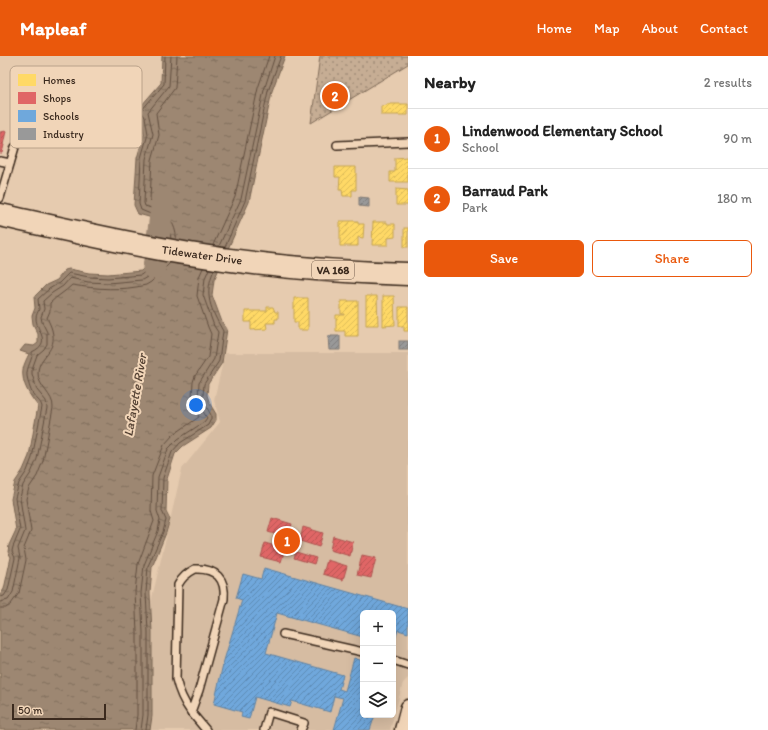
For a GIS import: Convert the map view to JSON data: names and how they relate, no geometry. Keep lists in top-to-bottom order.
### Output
{
  "streets": {
    "highway": ["Tidewater Drive", "VA 168"]
  },
  "water": ["Lafayette River"],
  "legend": [
    "Homes",
    "Shops",
    "Schools",
    "Industry"
  ],
  "scale_bar": "50 m",
  "page": {
    "header": "Mapleaf",
    "nav": [
      "Home",
      "Map",
      "About",
      "Contact"
    ],
    "heading": ["Nearby", "2 results"],
    "pins": ["2", "1"],
    "list": [
      {
        "mark": "1",
        "name": "Lindenwood Elementary School",
        "note": "School",
        "value": "90 m"
      },
      {
        "mark": "2",
        "name": "Barraud Park",
        "note": "Park",
        "value": "180 m"
      }
    ],
    "buttons": ["Save", "Share"],
    "map_buttons": ["+", "−"],
    "scale": "50 m"
  }
}
